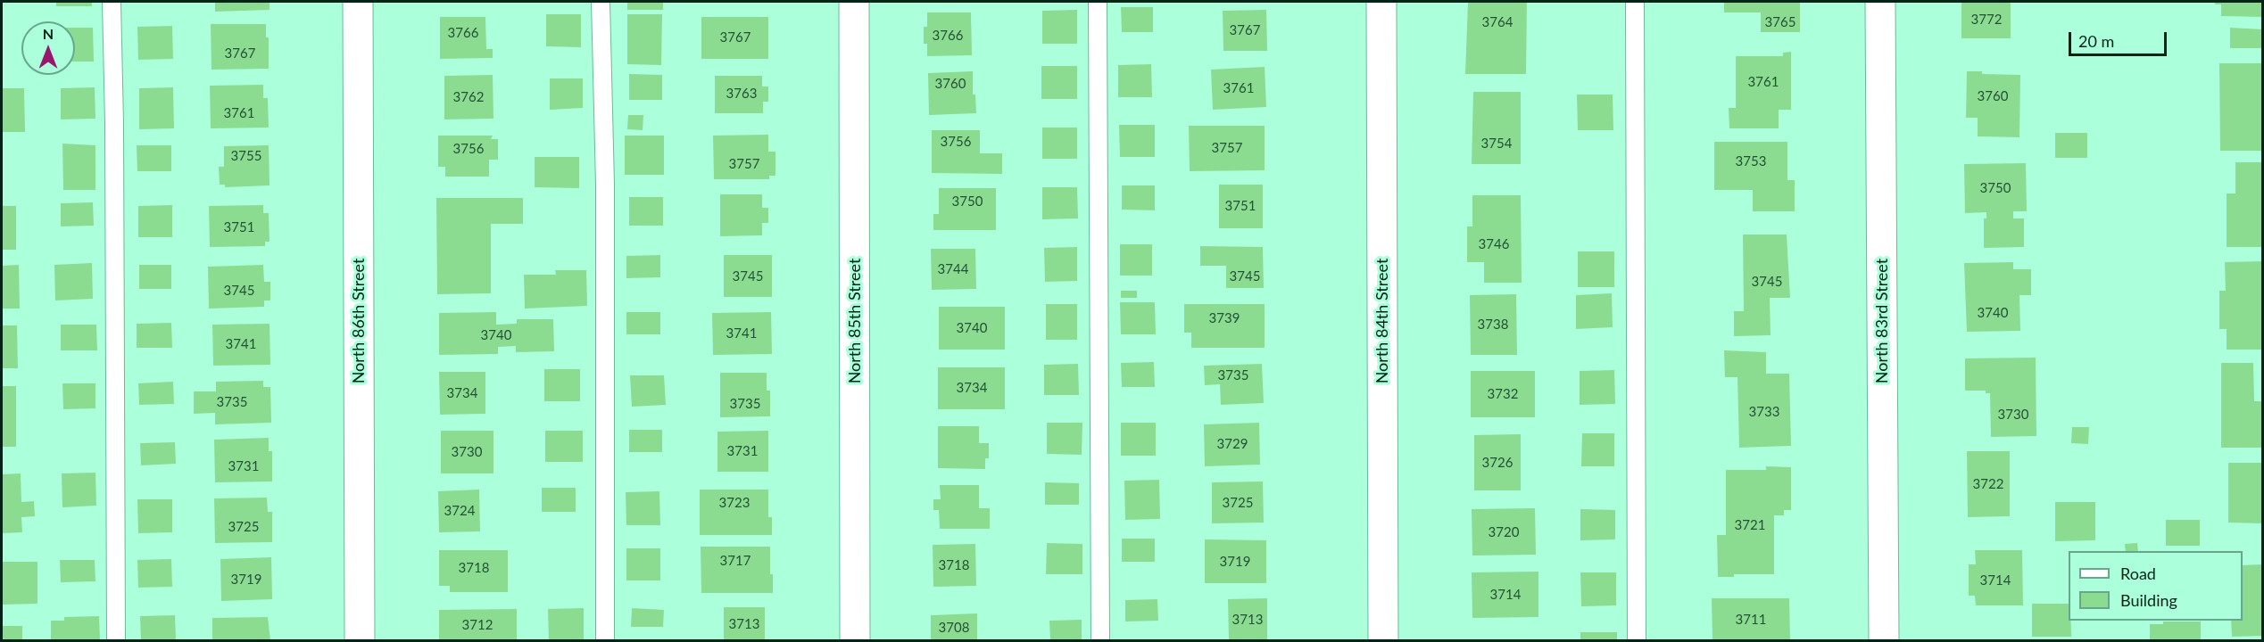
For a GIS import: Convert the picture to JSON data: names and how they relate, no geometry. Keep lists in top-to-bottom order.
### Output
{
  "streets": {
    "street": [
      "North 86th Street",
      "North 85th Street",
      "North 84th Street",
      "North 83rd Street"
    ]
  },
  "house_numbers": [
    "3772",
    "3764",
    "3765",
    "3767",
    "3766",
    "3766",
    "3767",
    "3767",
    "3761",
    "3760",
    "3761",
    "3763",
    "3760",
    "3762",
    "3761",
    "3756",
    "3754",
    "3757",
    "3756",
    "3755",
    "3753",
    "3757",
    "3750",
    "3750",
    "3751",
    "3751",
    "3746",
    "3744",
    "3745",
    "3745",
    "3745",
    "3745",
    "3740",
    "3739",
    "3738",
    "3740",
    "3741",
    "3740",
    "3741",
    "3735",
    "3734",
    "3734",
    "3732",
    "3735",
    "3735",
    "3733",
    "3730",
    "3729",
    "3731",
    "3730",
    "3726",
    "3731",
    "3722",
    "3723",
    "3725",
    "3724",
    "3721",
    "3725",
    "3720",
    "3717",
    "3719",
    "3718",
    "3718",
    "3719",
    "3714",
    "3714",
    "3713",
    "3711",
    "3713",
    "3712",
    "3708"
  ],
  "legend": ["Road", "Building"],
  "scale_bar": "20 m",
  "north": "top"
}
